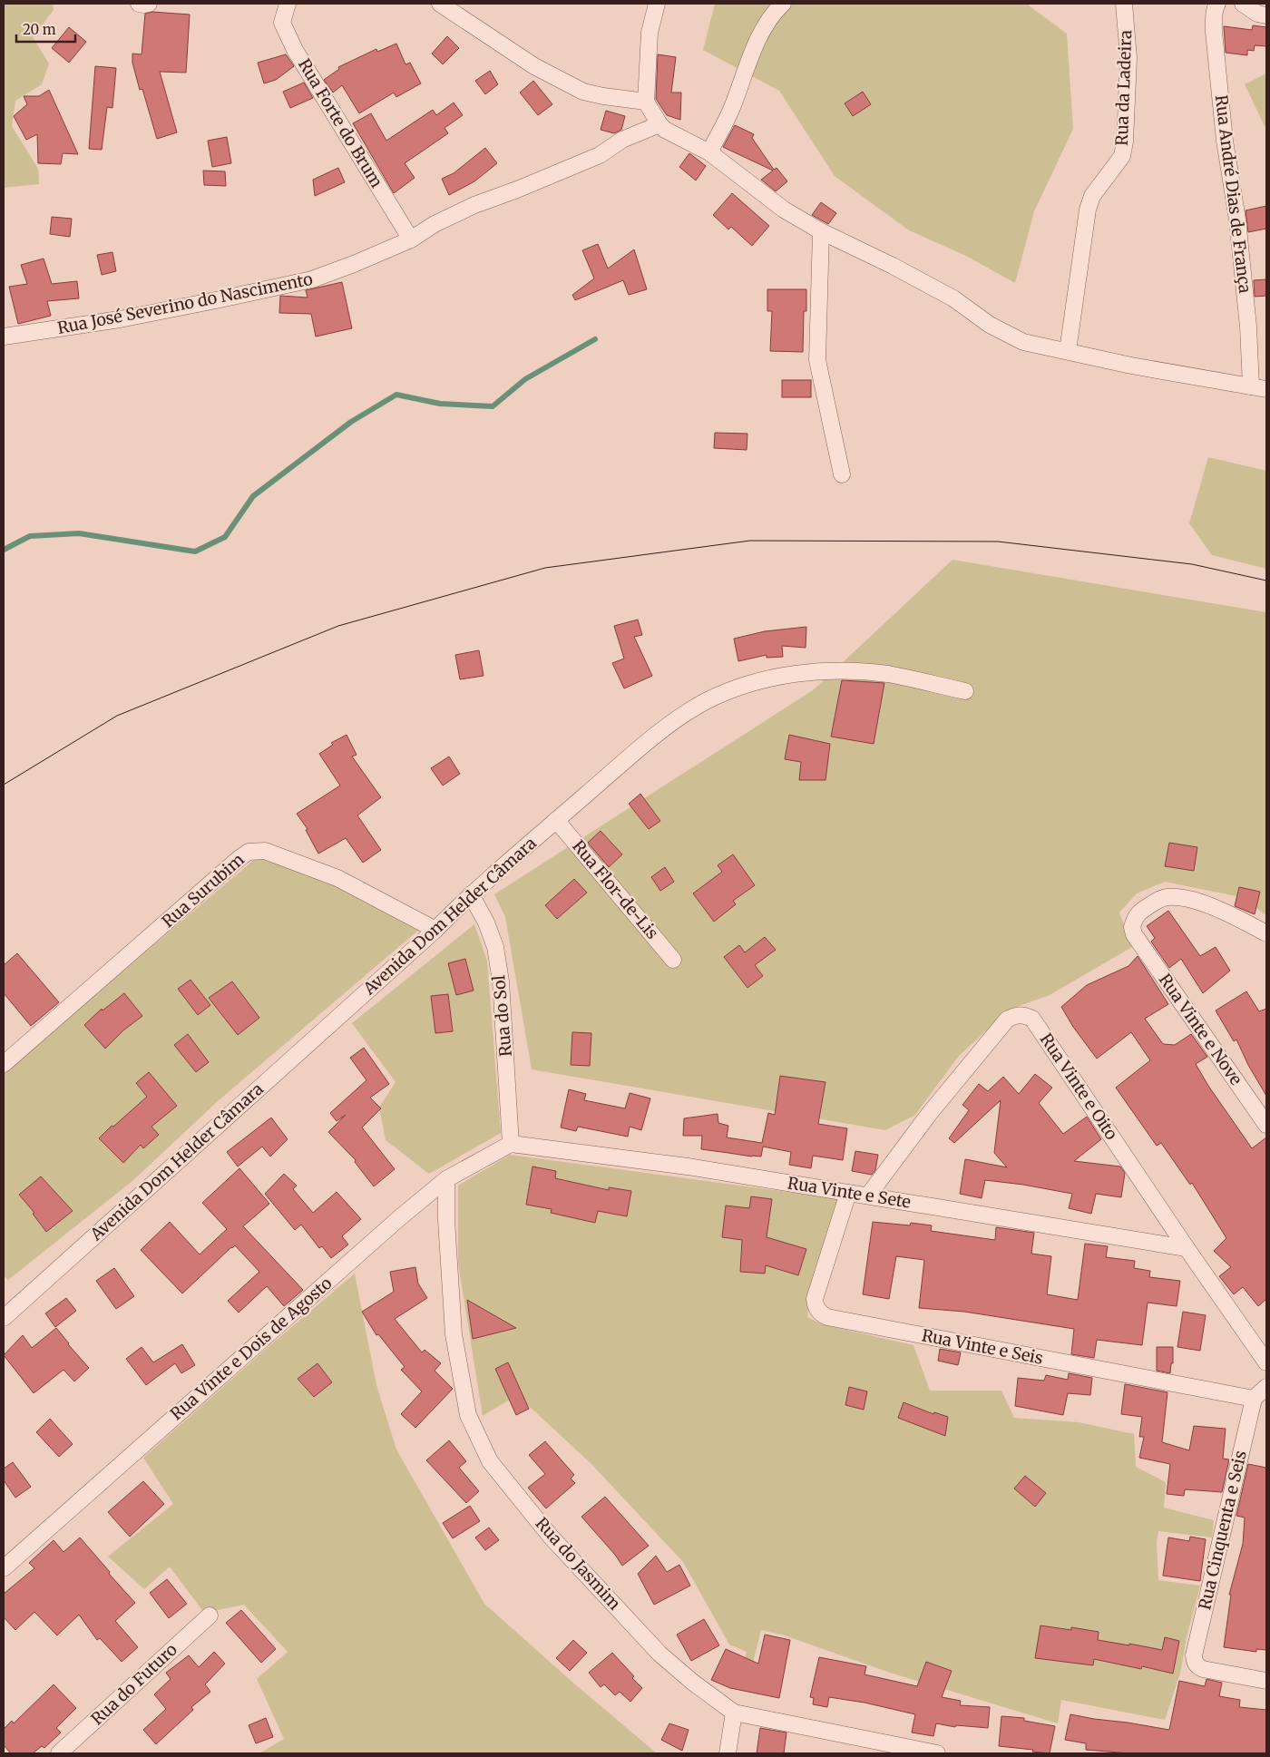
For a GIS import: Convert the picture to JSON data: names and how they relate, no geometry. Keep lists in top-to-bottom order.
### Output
{
  "streets": {
    "street": [
      "Rua da Ladeira",
      "Rua Forte do Brum",
      "Rua André Dias de França",
      "Rua José Severino do Nascimento",
      "Rua Flor-de-Lis",
      "Rua Surubim",
      "Avenida Dom Helder Câmara",
      "Rua do Sol",
      "Rua Vinte e Nove",
      "Rua Vinte e Oito",
      "Rua Vinte e Sete",
      "Rua Vinte e Seis",
      "Rua Vinte e Dois de Agosto",
      "Rua Cinquenta e Seis",
      "Rua do Jasmim",
      "Rua do Futuro"
    ]
  },
  "crossings": [
    ["Rua Forte do Brum", "Rua José Severino do Nascimento"],
    ["Rua Flor-de-Lis", "Avenida Dom Helder Câmara"],
    ["Rua Surubim", "Avenida Dom Helder Câmara"],
    ["Avenida Dom Helder Câmara", "Rua do Sol"],
    ["Rua do Sol", "Rua Vinte e Sete"],
    ["Rua do Sol", "Rua Vinte e Dois de Agosto"],
    ["Rua Vinte e Oito", "Rua Vinte e Sete"],
    ["Rua Vinte e Sete", "Rua Vinte e Seis"],
    ["Rua Vinte e Sete", "Rua Vinte e Dois de Agosto"],
    ["Rua Vinte e Seis", "Rua Cinquenta e Seis"],
    ["Rua Vinte e Dois de Agosto", "Rua do Jasmim"]
  ],
  "scale_bar": "20 m"
}
